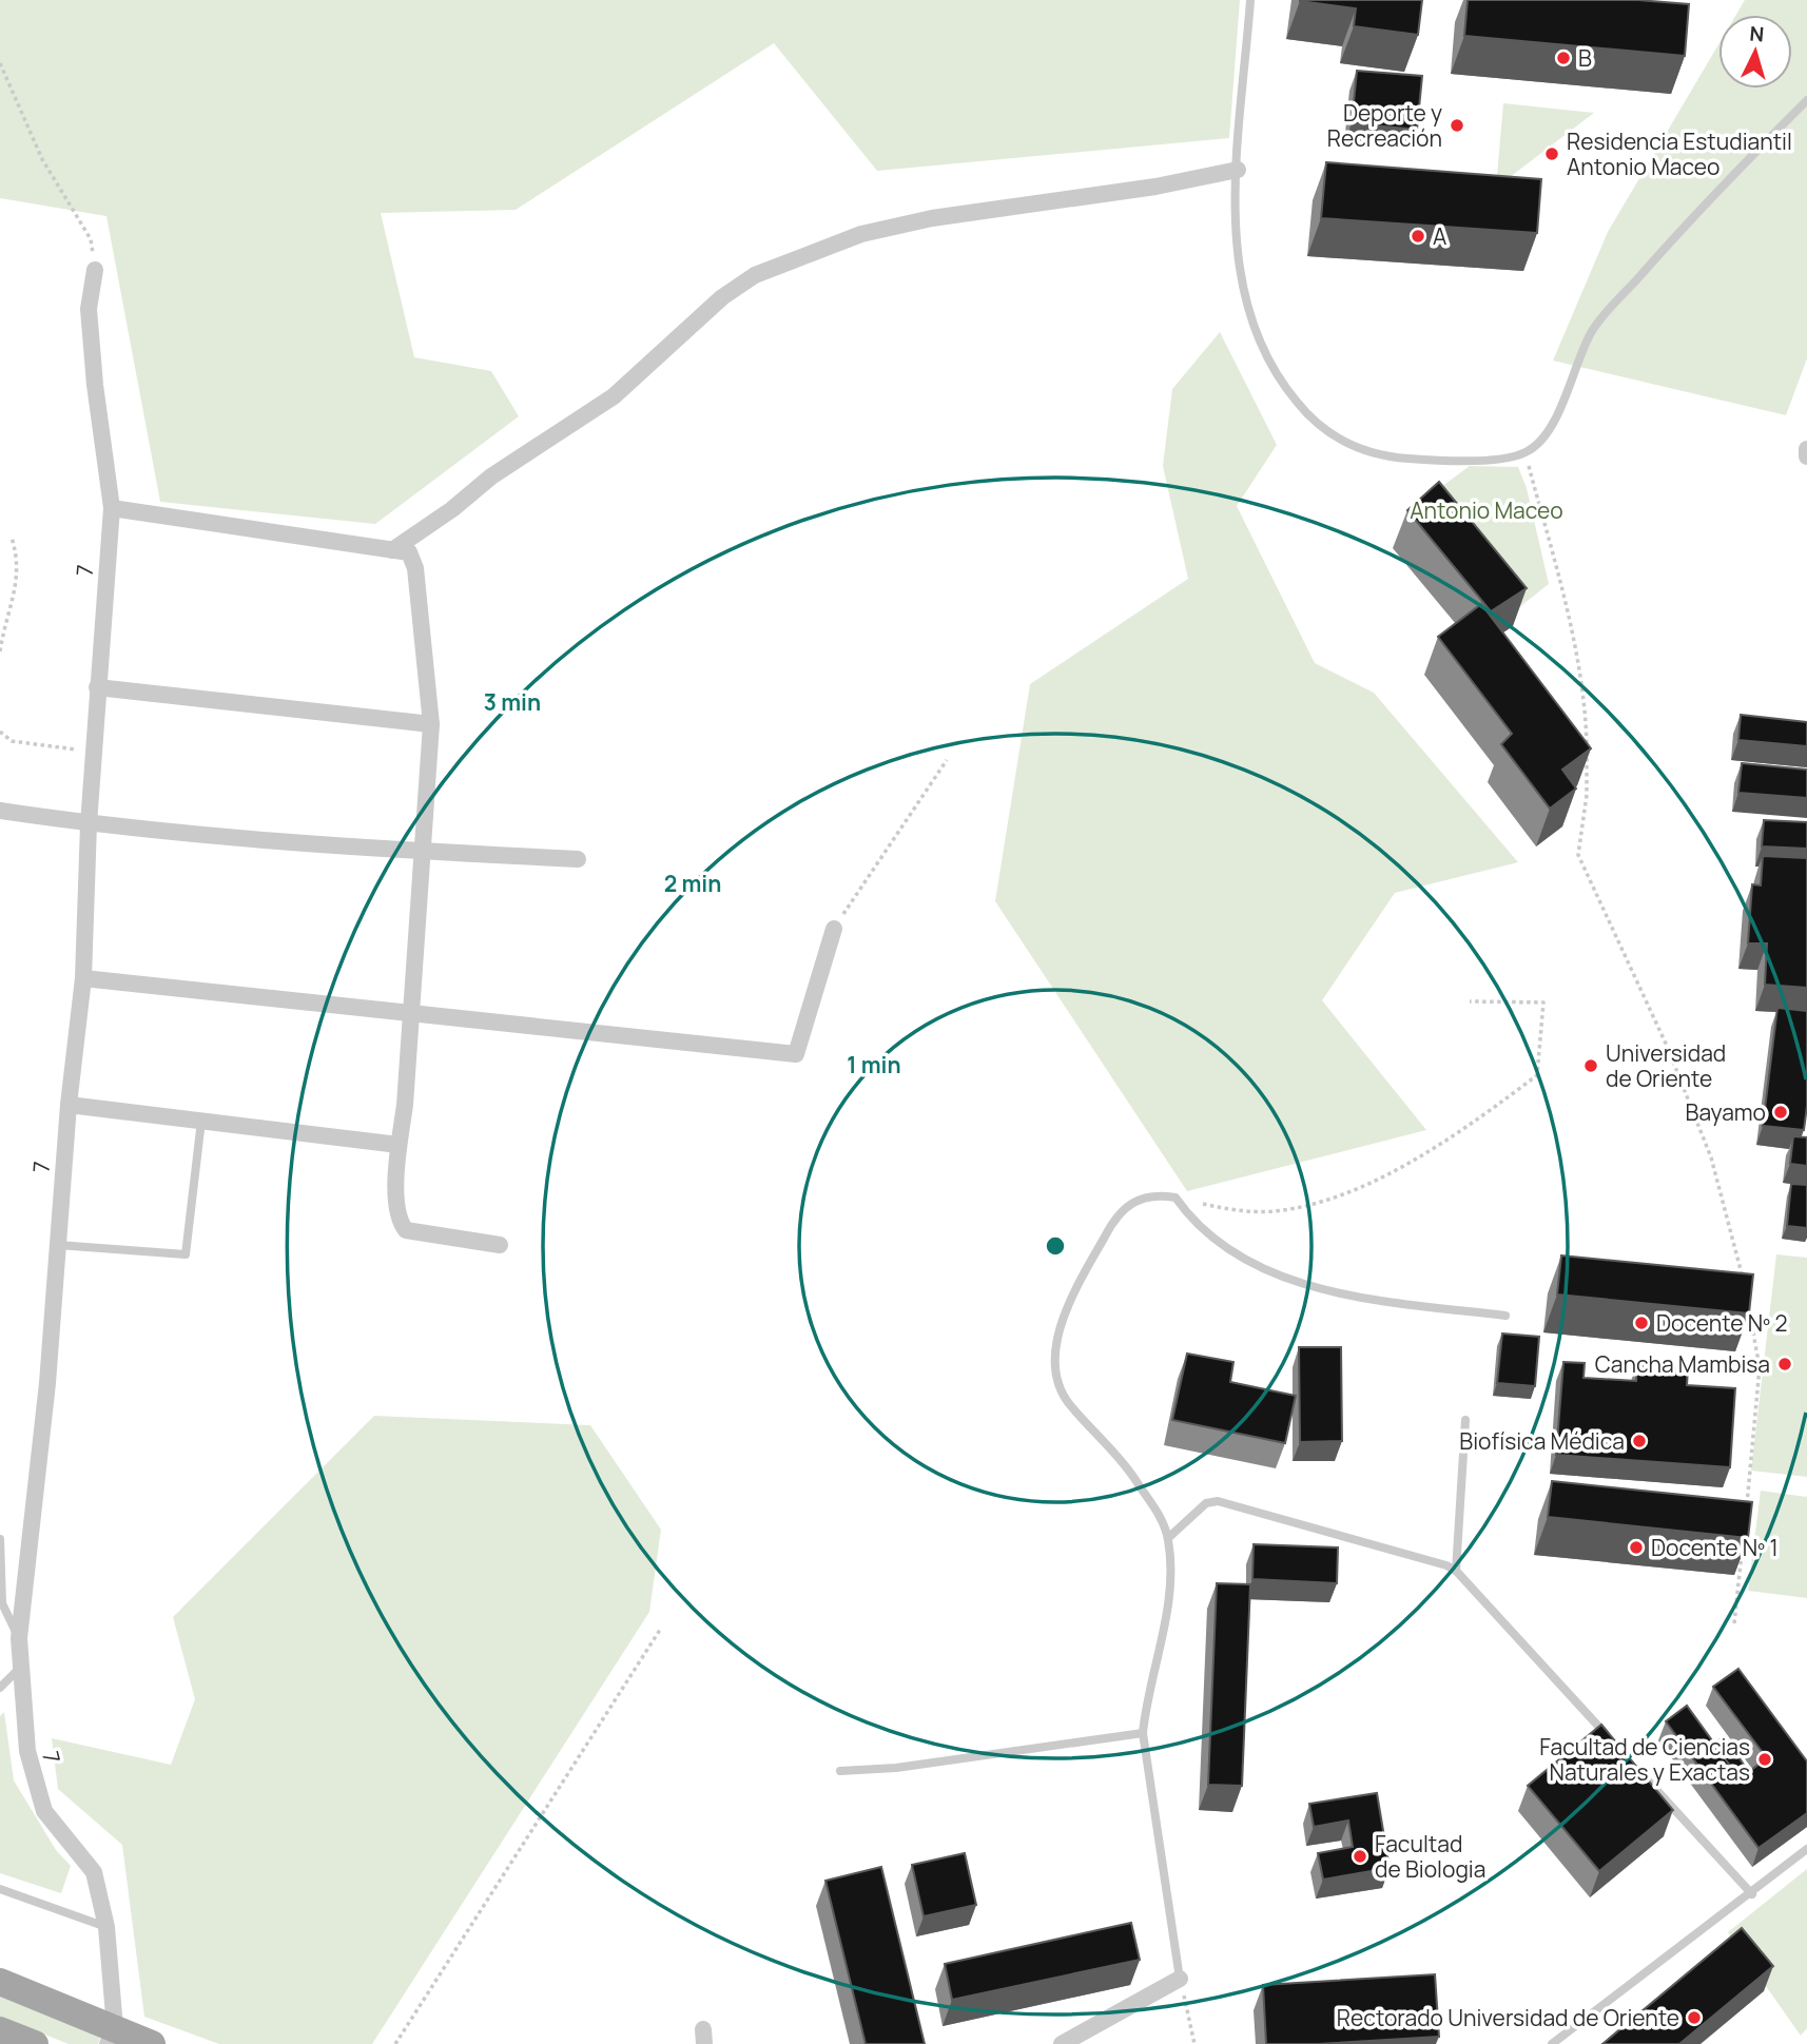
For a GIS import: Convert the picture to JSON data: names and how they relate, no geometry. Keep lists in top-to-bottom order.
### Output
{
  "streets": {
    "street": ["7"]
  },
  "parks": ["Antonio Maceo"],
  "places": [
    "B",
    "Deporte y Recreación",
    "Residencia Estudiantil Antonio Maceo",
    "A",
    "Universidad de Oriente",
    "Bayamo",
    "Docente Nº 2",
    "Cancha Mambisa",
    "Biofísica Médica",
    "Docente Nº 1",
    "Facultad de Ciencias Naturales y Exactas",
    "Facultad de Biologia",
    "Rectorado Universidad de Oriente"
  ],
  "north": "top",
  "rings": ["3 min", "2 min", "1 min"]
}
